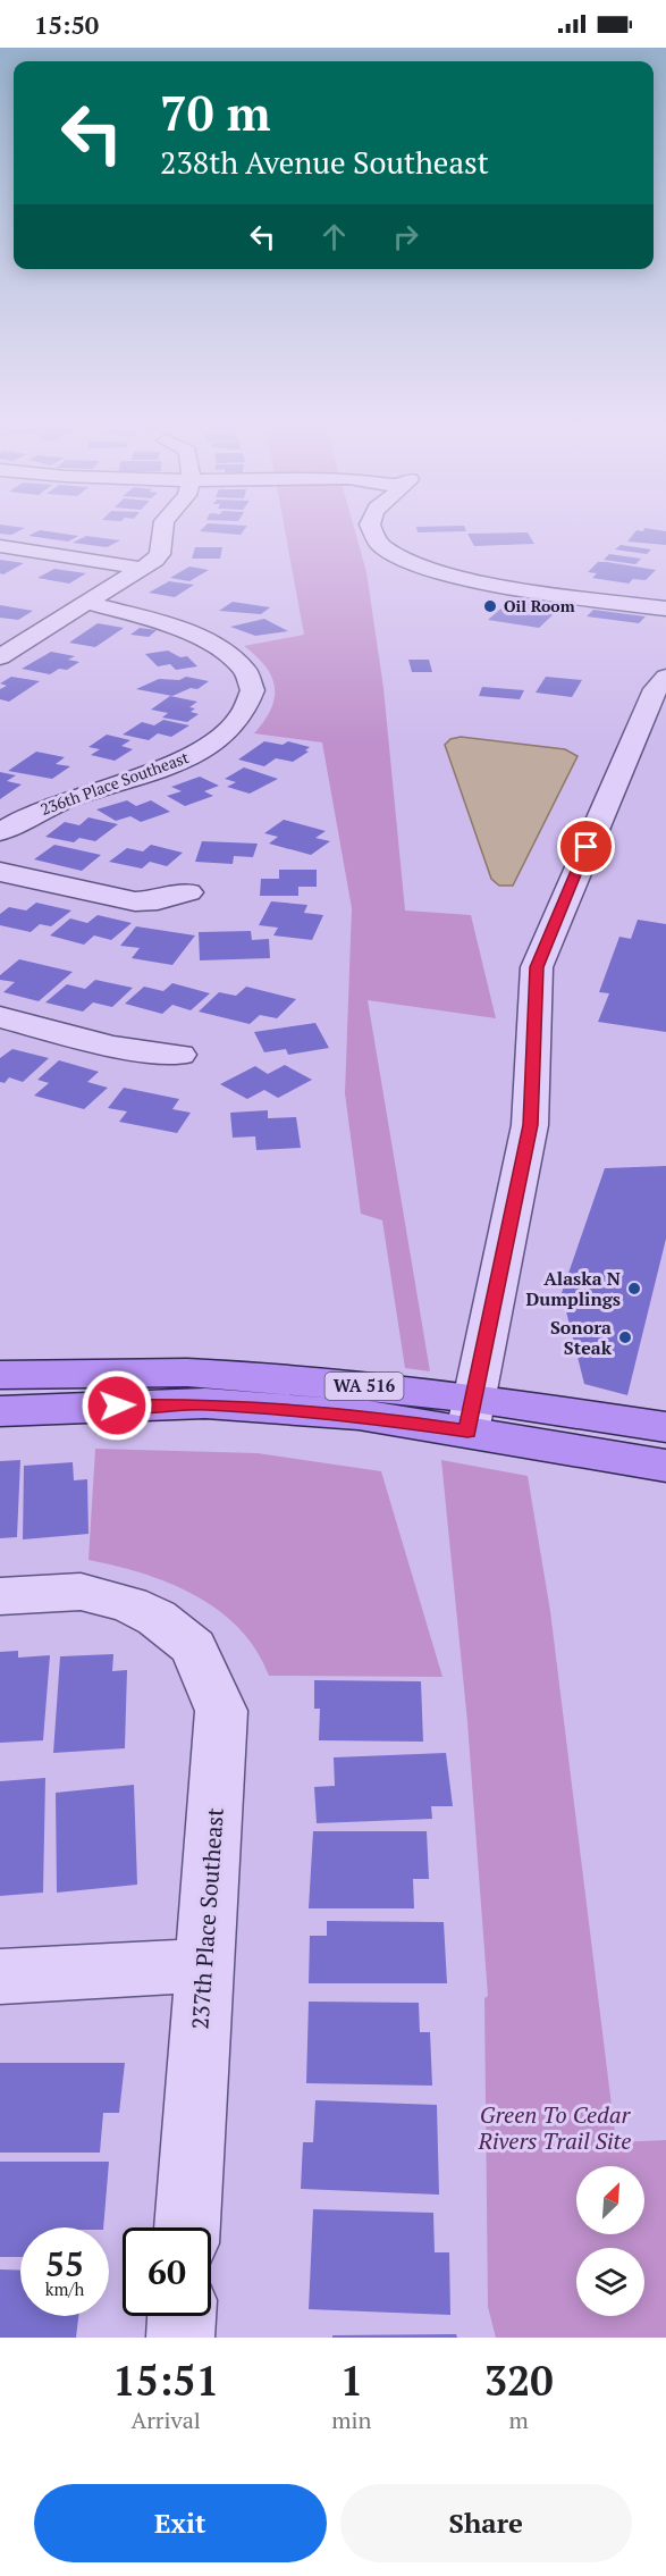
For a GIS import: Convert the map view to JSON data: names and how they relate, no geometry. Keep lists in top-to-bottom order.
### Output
{
  "streets": {
    "main road": ["WA 516"],
    "street": ["236th Place Southeast", "237th Place Southeast"]
  },
  "parks": ["Green To Cedar Rivers Trail Site"],
  "places": ["Oil Room", "Alaska N Dumplings", "Sonora Steak"],
  "north": "top right",
  "page": {
    "status": "15:50",
    "turn": ["70 m", "238th Avenue Southeast"],
    "speed": "55 km/h",
    "limit": "60",
    "eta": [
      "15:51",
      "Arrival",
      "1",
      "min",
      "320",
      "m"
    ],
    "buttons": ["Exit", "Share"]
  }
}
